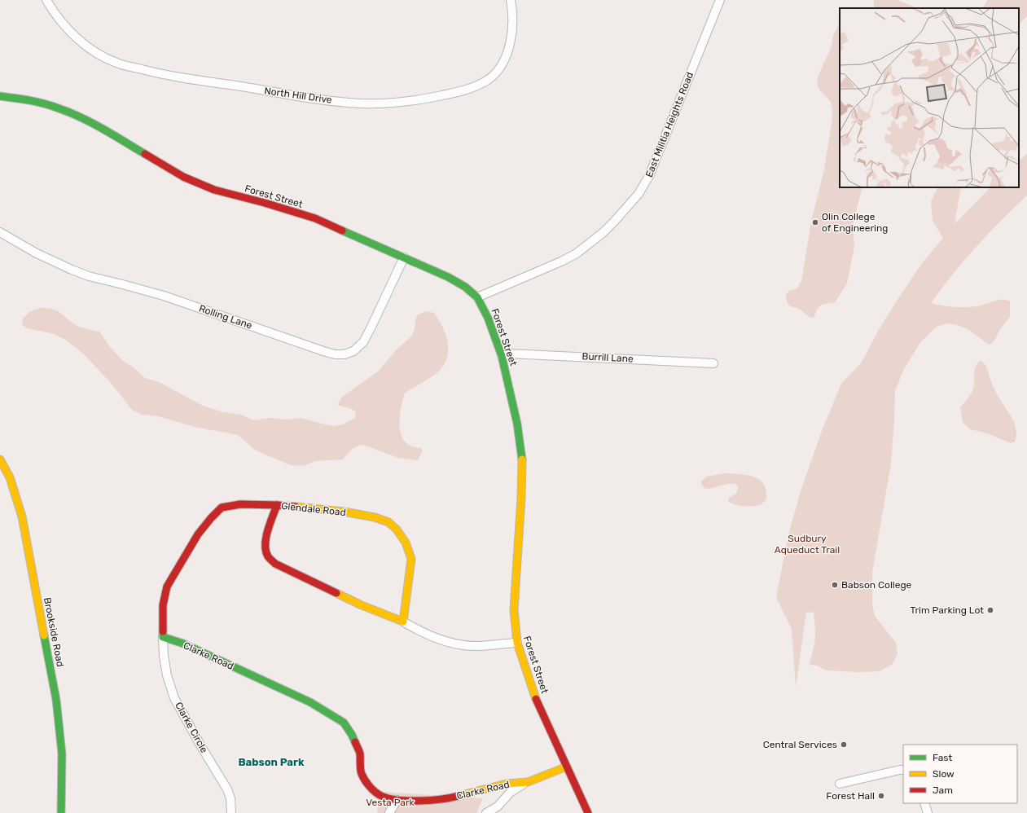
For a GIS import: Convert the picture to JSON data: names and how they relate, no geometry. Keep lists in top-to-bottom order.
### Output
{
  "streets": {
    "street": [
      "North Hill Drive",
      "East Militia Heights Road",
      "Forest Street",
      "Rolling Lane",
      "Burrill Lane",
      "Glendale Road",
      "Brookside Road",
      "Clarke Road",
      "Clarke Circle"
    ]
  },
  "crossings": [
    ["East Militia Heights Road", "Forest Street"],
    ["Forest Street", "Rolling Lane"],
    ["Forest Street", "Burrill Lane"],
    ["Forest Street", "Glendale Road"],
    ["Forest Street", "Clarke Road"],
    ["Clarke Road", "Clarke Circle"]
  ],
  "districts": ["Babson Park"],
  "parks": ["Sudbury Aqueduct Trail", "Vesta Park"],
  "places": [
    "Olin College of Engineering",
    "Babson College",
    "Trim Parking Lot",
    "Central Services",
    "Forest Hall"
  ],
  "legend": ["Fast", "Slow", "Jam"]
}
